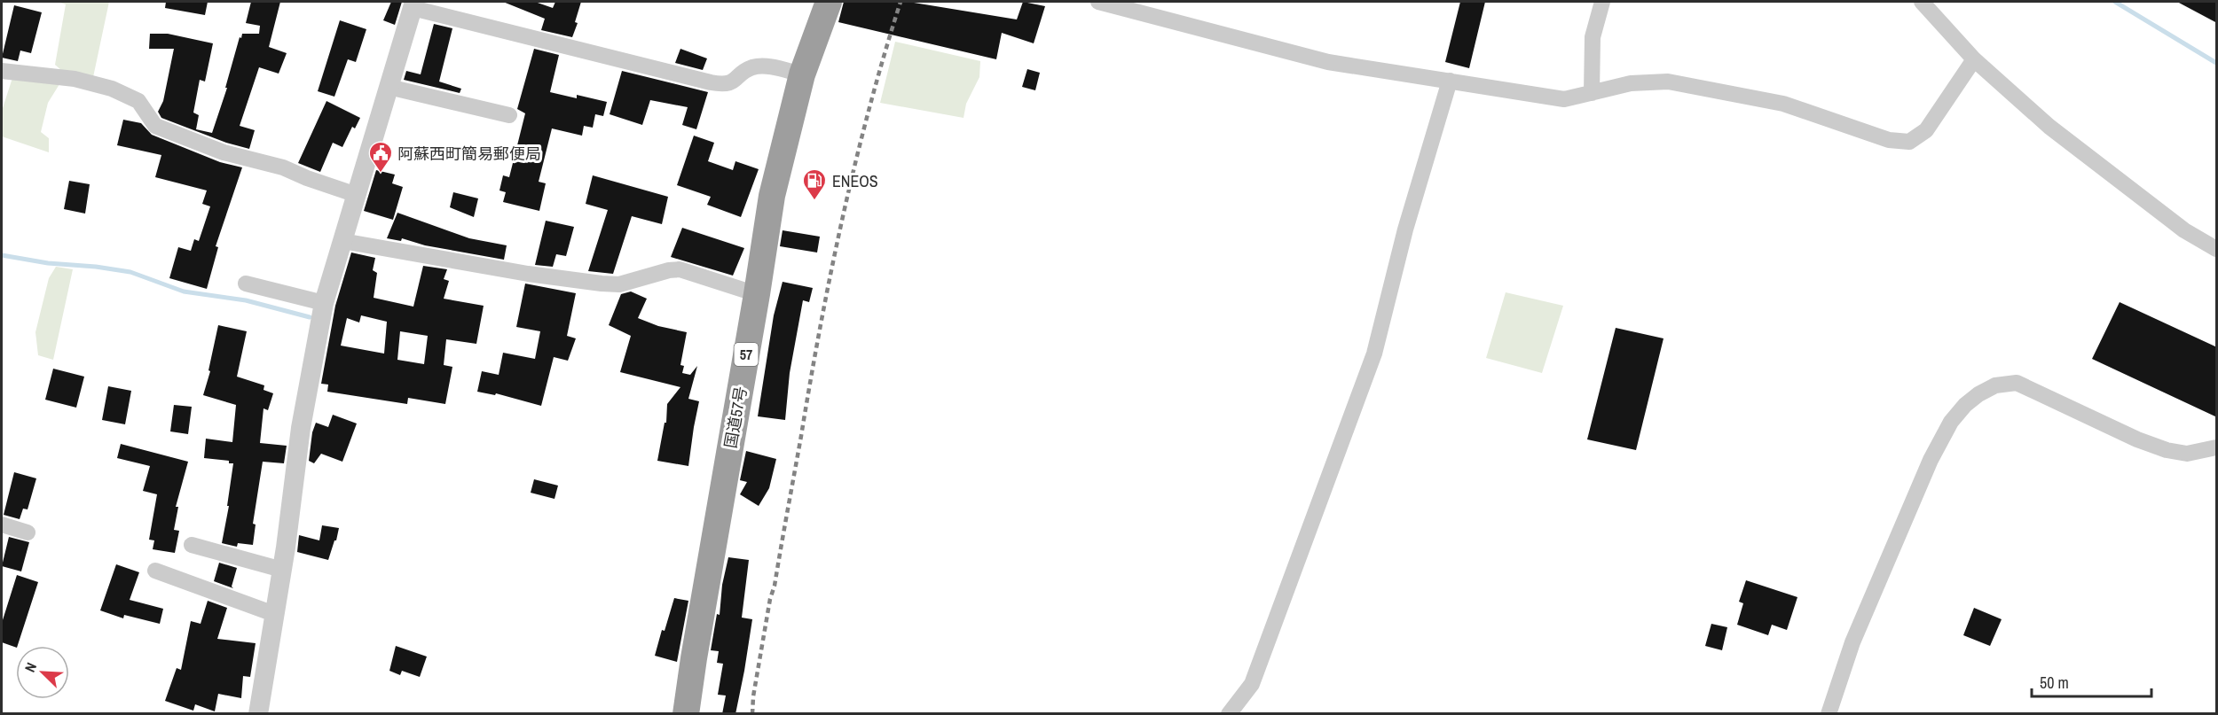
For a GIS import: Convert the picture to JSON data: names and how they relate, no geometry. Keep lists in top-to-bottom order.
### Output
{
  "streets": {
    "highway": ["57", "国道57号"]
  },
  "places": {
    "public building": ["阿蘇西町簡易郵便局"],
    "fuel station": ["ENEOS"]
  },
  "scale_bar": "50 m",
  "north": "top left"
}
